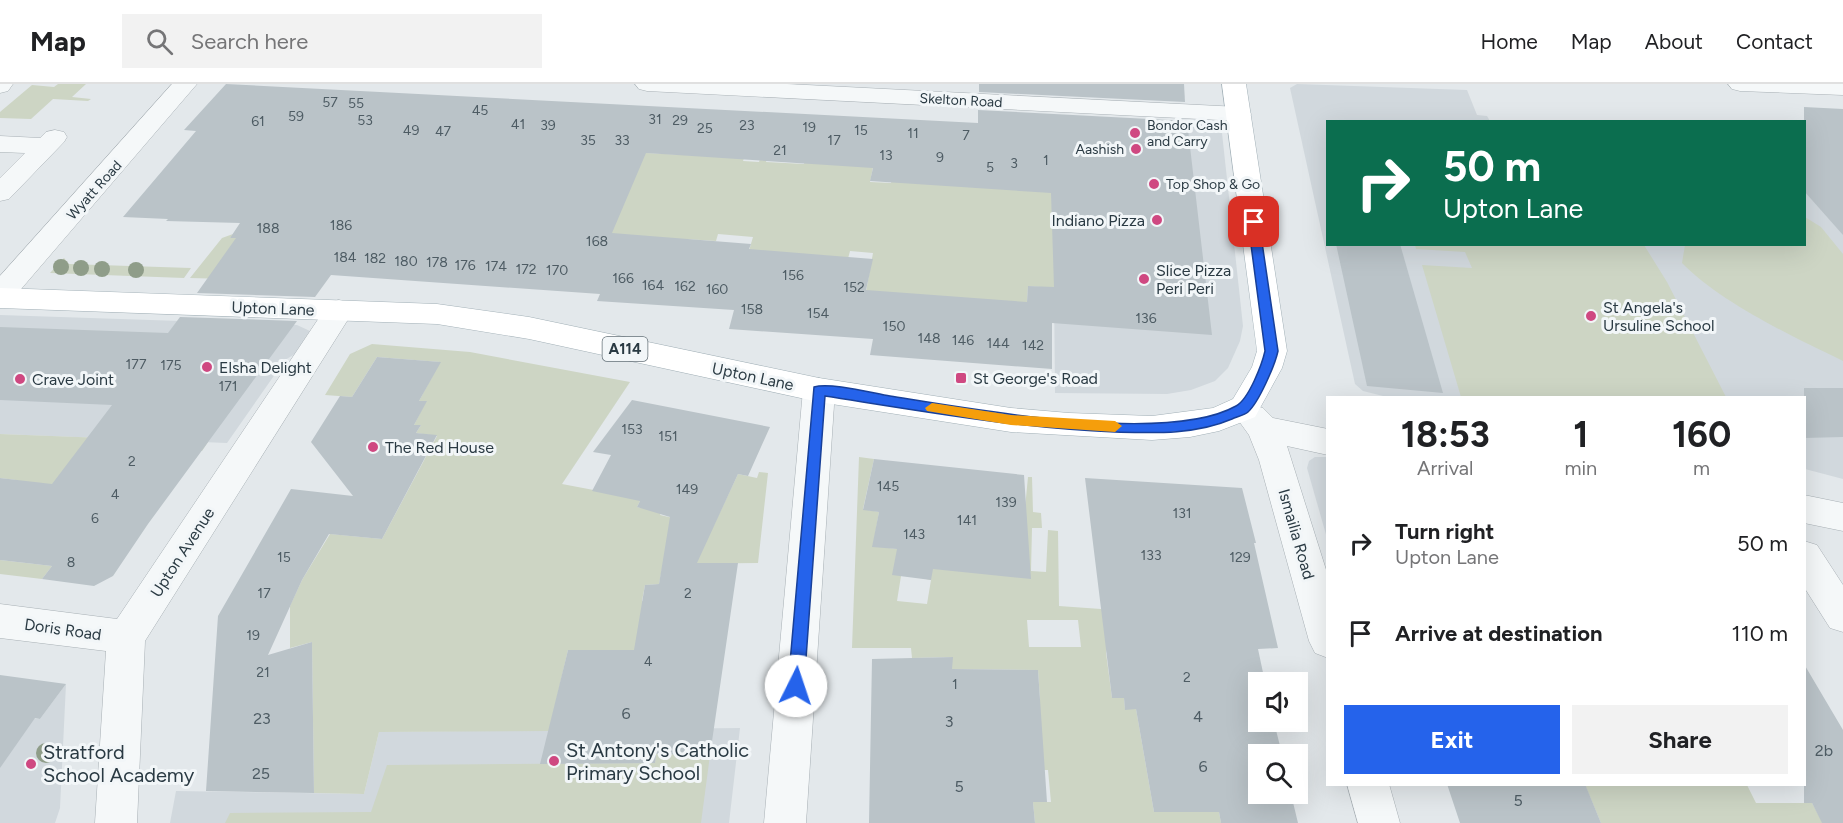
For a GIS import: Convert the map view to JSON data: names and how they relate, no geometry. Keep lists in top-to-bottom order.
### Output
{
  "streets": {
    "main road": ["Upton Lane", "A114"],
    "street": [
      "Skelton Road",
      "Wyatt Road",
      "Ismailia Road",
      "Upton Avenue",
      "Doris Road"
    ]
  },
  "crossings": [
    ["Wyatt Road", "Upton Lane"],
    ["Upton Lane", "Ismailia Road"],
    ["Upton Lane", "Upton Avenue"],
    ["Upton Avenue", "Doris Road"]
  ],
  "places": {
    "other": [
      "Bondor Cash and Carry",
      "Aashish",
      "Top Shop & Go",
      "Indiano Pizza",
      "Slice Pizza Peri Peri",
      "St Angela's Ursuline School",
      "Elsha Delight",
      "Crave Joint",
      "The Red House",
      "St Antony's Catholic Primary School",
      "Stratford School Academy"
    ],
    "transit": ["St George's Road"]
  },
  "house_numbers": [
    "57",
    "55",
    "45",
    "59",
    "31",
    "53",
    "29",
    "61",
    "41",
    "39",
    "23",
    "19",
    "25",
    "49",
    "15",
    "47",
    "11",
    "7",
    "35",
    "33",
    "17",
    "21",
    "13",
    "9",
    "1",
    "3",
    "5",
    "186",
    "188",
    "168",
    "184",
    "182",
    "180",
    "178",
    "176",
    "174",
    "172",
    "170",
    "156",
    "166",
    "164",
    "162",
    "152",
    "160",
    "158",
    "154",
    "136",
    "150",
    "148",
    "146",
    "144",
    "142",
    "177",
    "175",
    "171",
    "153",
    "151",
    "2",
    "145",
    "149",
    "4",
    "139",
    "131",
    "6",
    "141",
    "143",
    "133",
    "15",
    "129",
    "8",
    "17",
    "2",
    "19",
    "4",
    "21",
    "2",
    "1",
    "6",
    "4",
    "23",
    "3",
    "2b",
    "6",
    "25",
    "5",
    "5"
  ],
  "page": {
    "header": "Map",
    "search": "Search here",
    "nav": [
      "Home",
      "Map",
      "About",
      "Contact"
    ],
    "turn": ["50 m", "Upton Lane"],
    "eta": [
      "18:53",
      "Arrival",
      "1",
      "min",
      "160",
      "m"
    ],
    "list": [
      {
        "name": "Turn right",
        "note": "Upton Lane",
        "value": "50 m"
      },
      {
        "name": "Arrive at destination",
        "value": "110 m"
      }
    ],
    "buttons": ["Exit", "Share"]
  }
}
